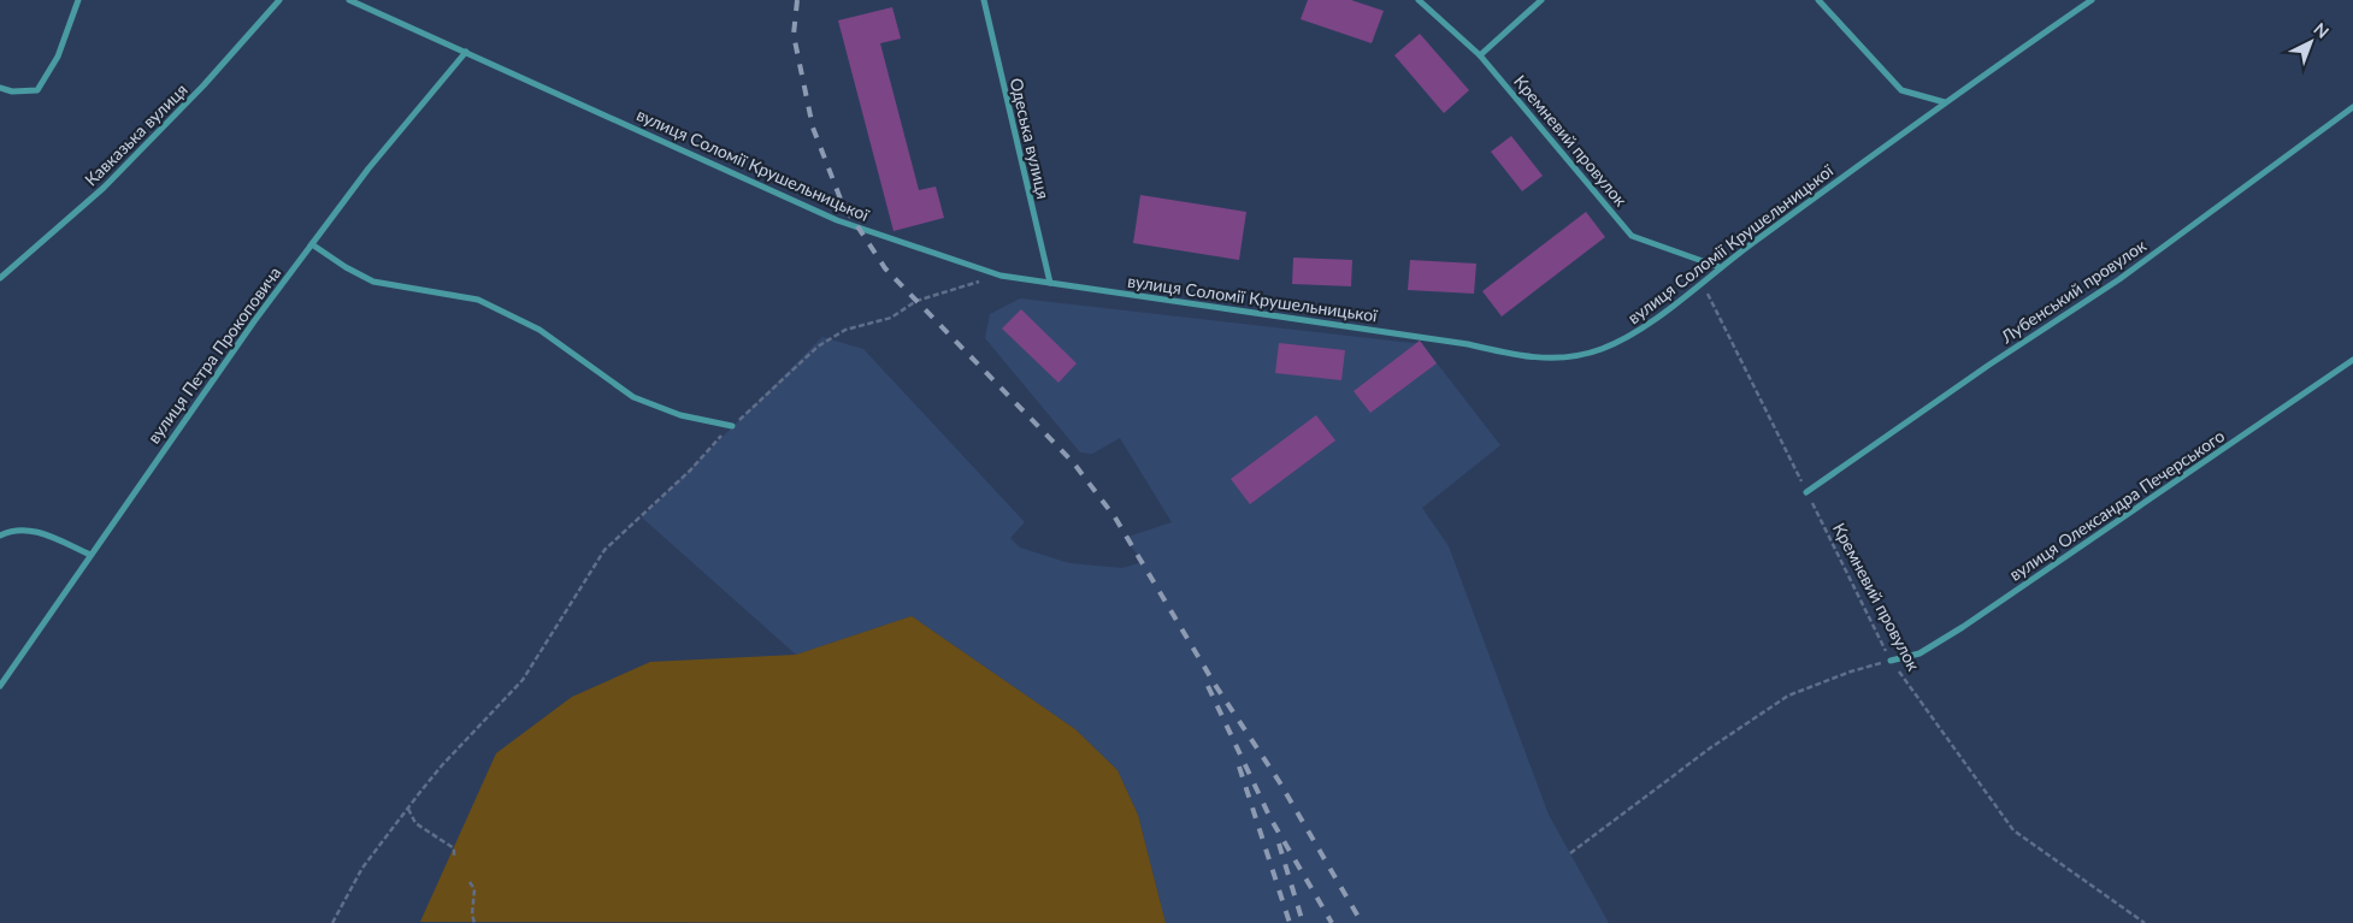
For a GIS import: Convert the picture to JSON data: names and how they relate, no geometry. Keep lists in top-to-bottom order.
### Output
{
  "streets": {
    "street": [
      "Кавказька вулиця",
      "Одеська вулиця",
      "Кремневий провулок",
      "вулиця Соломії Крушельницької",
      "Лубенський провулок",
      "вулиця Петра Прокоповича",
      "вулиця Олександра Печерського"
    ]
  },
  "crossings": [
    ["Одеська вулиця", "вулиця Соломії Крушельницької"],
    ["Кремневий провулок", "вулиця Соломії Крушельницької"],
    ["Кремневий провулок", "Лубенський провулок"],
    ["Кремневий провулок", "вулиця Олександра Печерського"],
    ["вулиця Соломії Крушельницької", "вулиця Петра Прокоповича"]
  ],
  "north": "top right"
}
